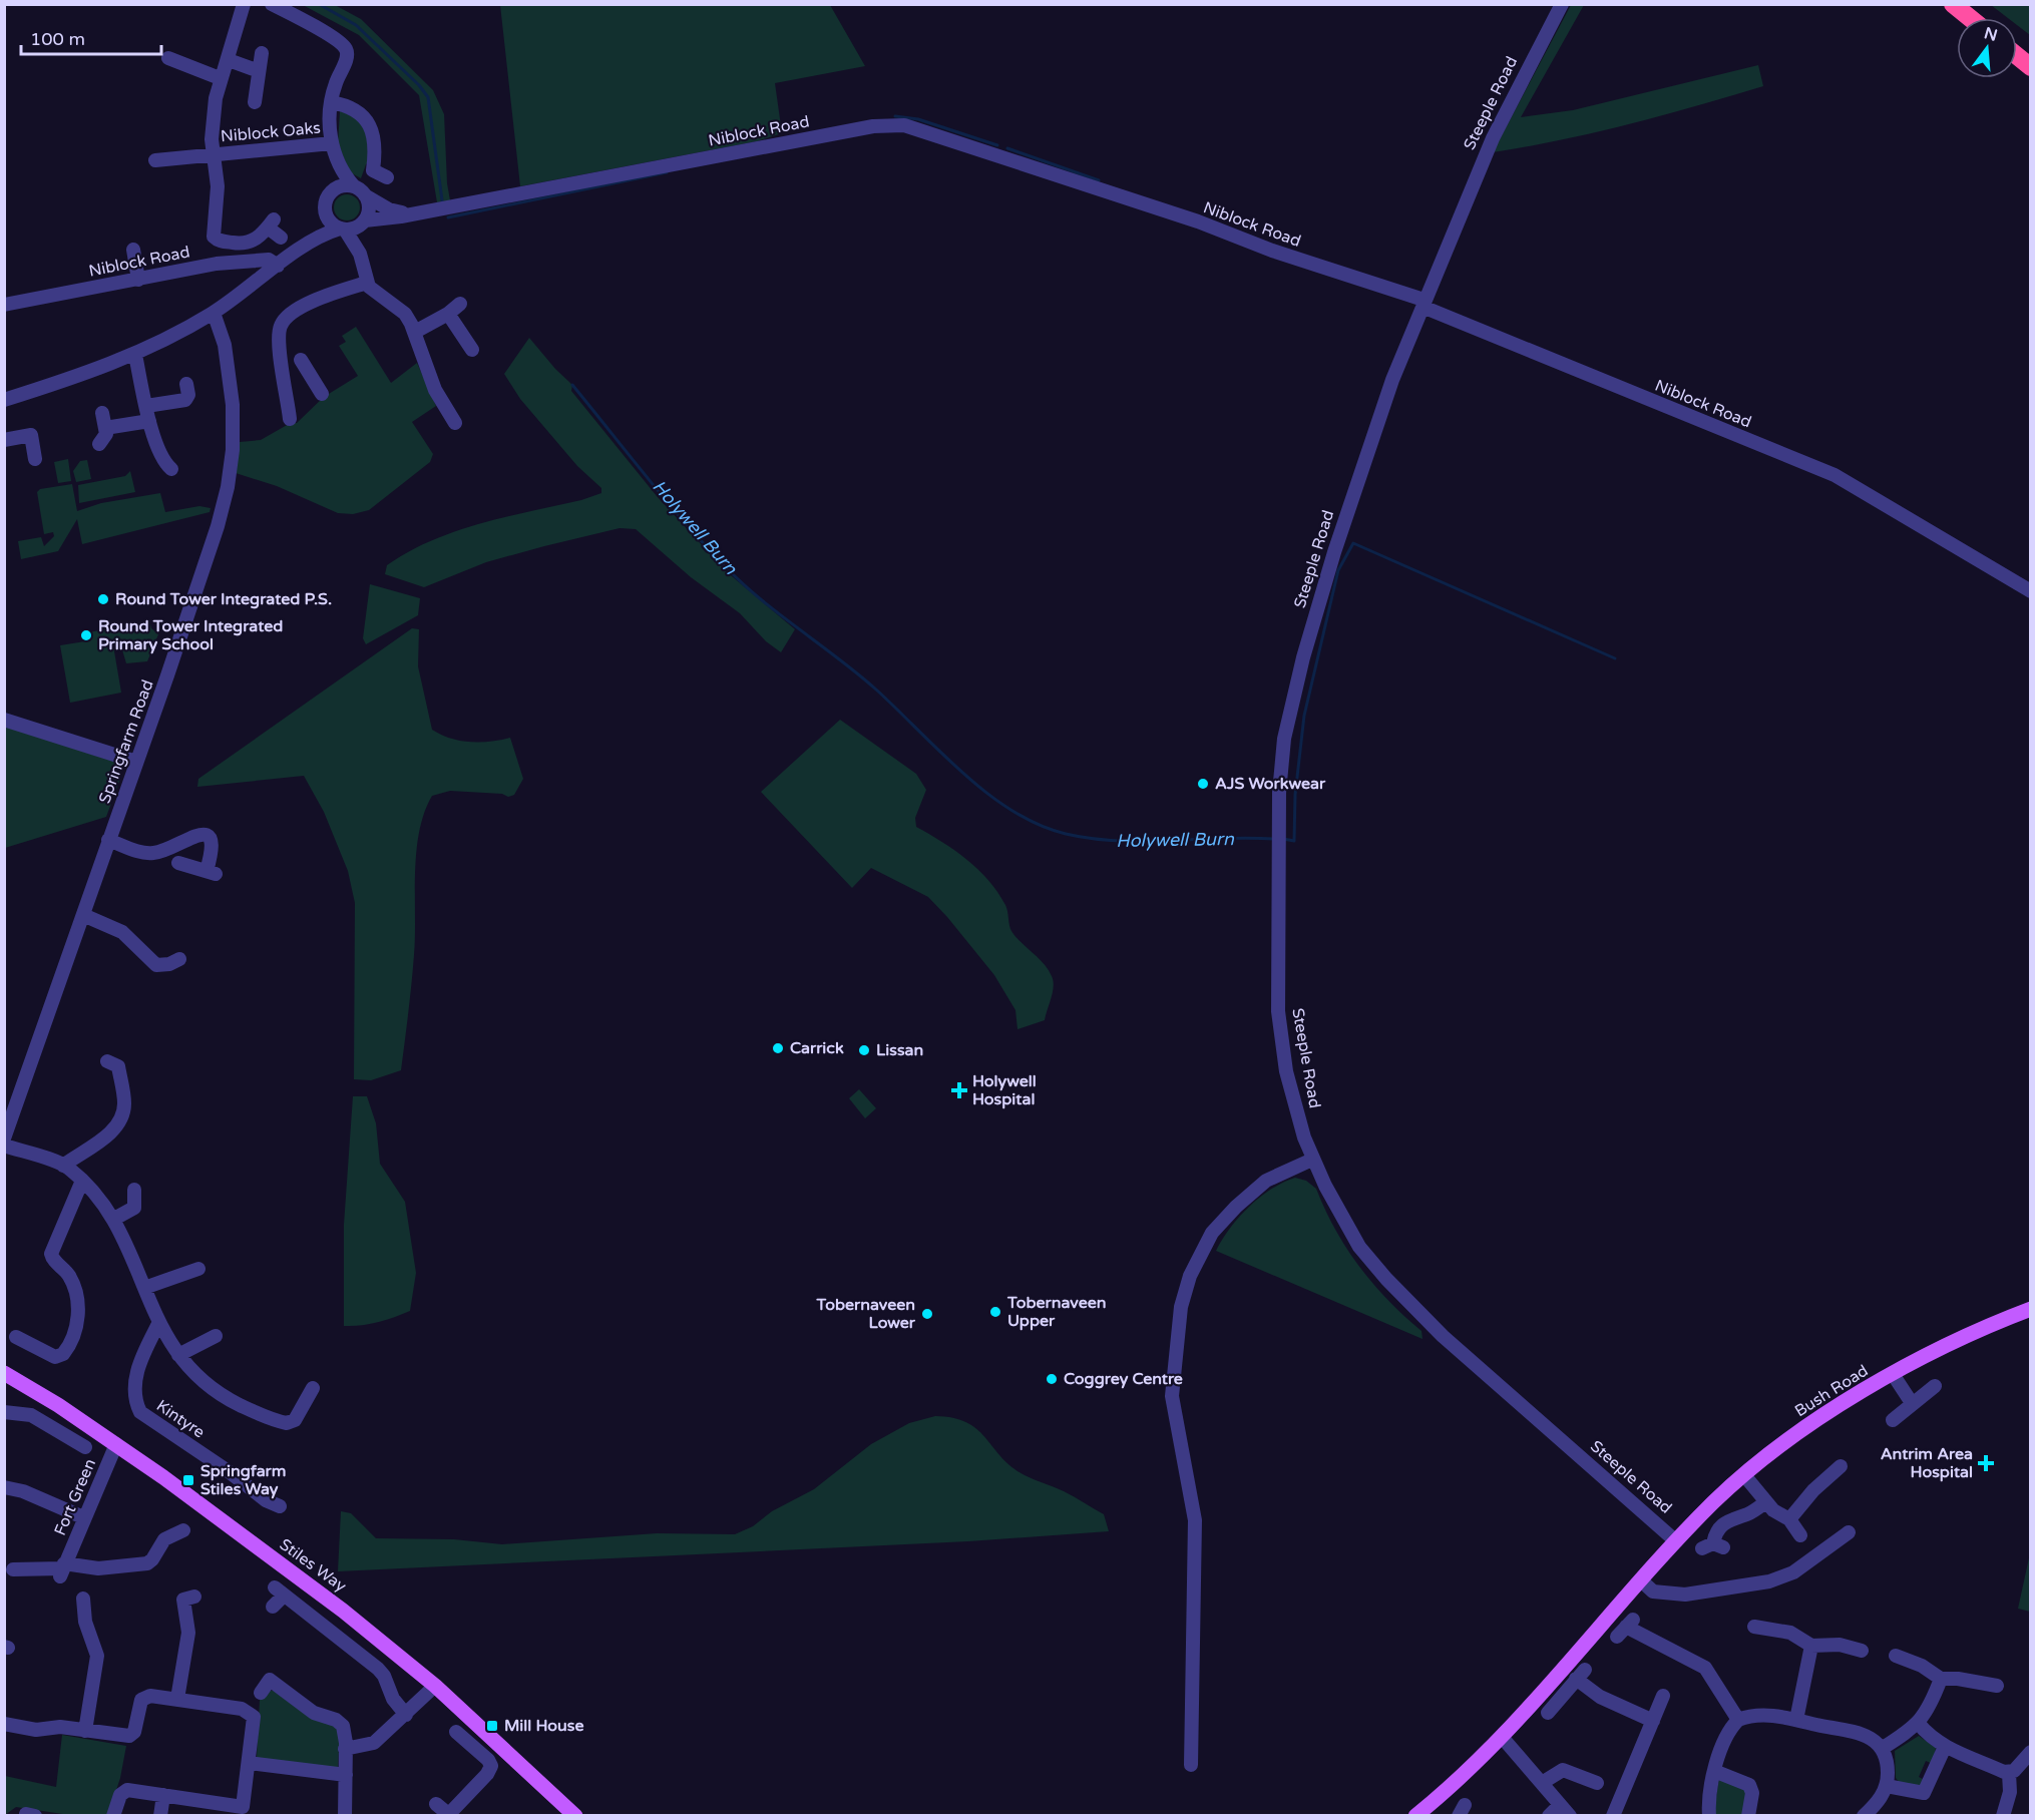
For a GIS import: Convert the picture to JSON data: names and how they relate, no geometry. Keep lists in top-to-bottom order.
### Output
{
  "streets": {
    "main road": ["Bush Road", "Stiles Way"],
    "street": [
      "Steeple Road",
      "Niblock Road",
      "Niblock Oaks",
      "Springfarm Road",
      "Kintyre",
      "Fort Green"
    ]
  },
  "crossings": [
    ["Steeple Road", "Niblock Road"],
    ["Steeple Road", "Bush Road"],
    ["Niblock Road", "Niblock Oaks"],
    ["Fort Green", "Stiles Way"]
  ],
  "water": ["Holywell Burn"],
  "places": {
    "other": [
      "Round Tower Integrated P.S.",
      "Round Tower Integrated Primary School",
      "AJS Workwear",
      "Carrick",
      "Lissan",
      "Tobernaveen Upper",
      "Tobernaveen Lower",
      "Coggrey Centre"
    ],
    "health": ["Holywell Hospital", "Antrim Area Hospital"],
    "transit": ["Springfarm Stiles Way", "Mill House"]
  },
  "scale_bar": "100 m",
  "north": "top"
}
